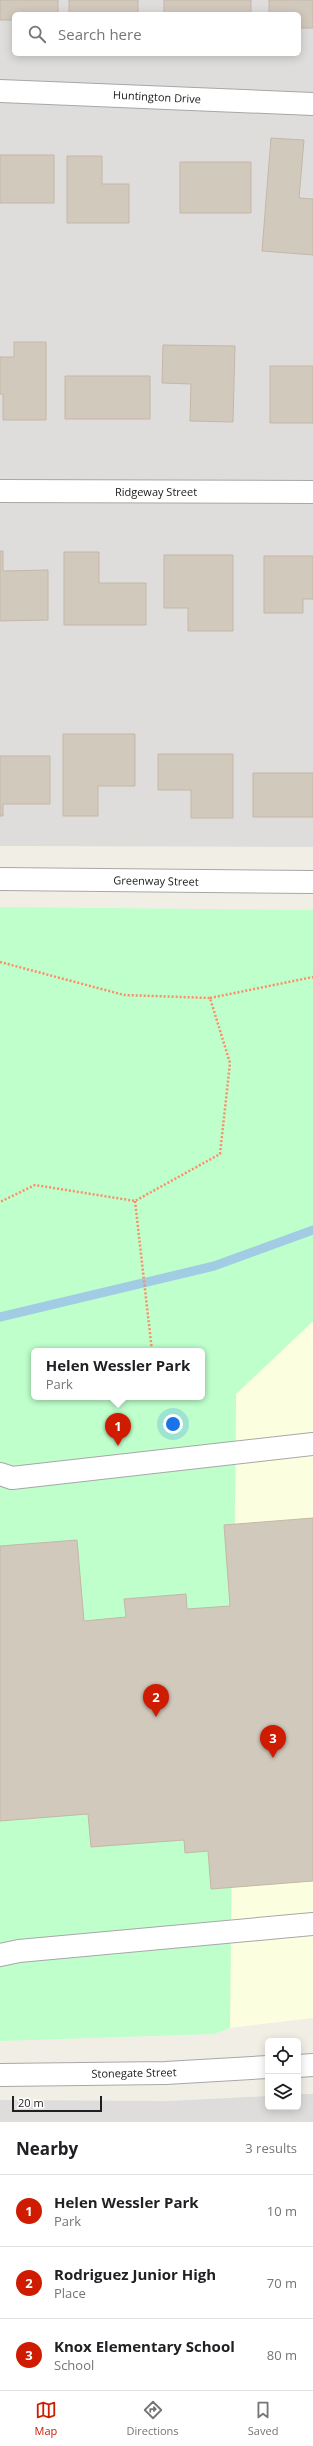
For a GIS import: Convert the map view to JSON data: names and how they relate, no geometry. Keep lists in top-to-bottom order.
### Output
{
  "streets": {
    "street": [
      "Huntington Drive",
      "Ridgeway Street",
      "Greenway Street",
      "Stonegate Street"
    ]
  },
  "scale_bar": "20 m",
  "page": {
    "search": "Search here",
    "popup": ["Helen Wessler Park", "Park"],
    "pins": ["1", "2", "3"],
    "scale": "20 m",
    "heading": ["Nearby", "3 results"],
    "list": [
      {
        "mark": "1",
        "name": "Helen Wessler Park",
        "note": "Park",
        "value": "10 m"
      },
      {
        "mark": "2",
        "name": "Rodriguez Junior High",
        "note": "Place",
        "value": "70 m"
      },
      {
        "mark": "3",
        "name": "Knox Elementary School",
        "note": "School",
        "value": "80 m"
      }
    ],
    "nav": ["Map", "Directions", "Saved"]
  }
}
